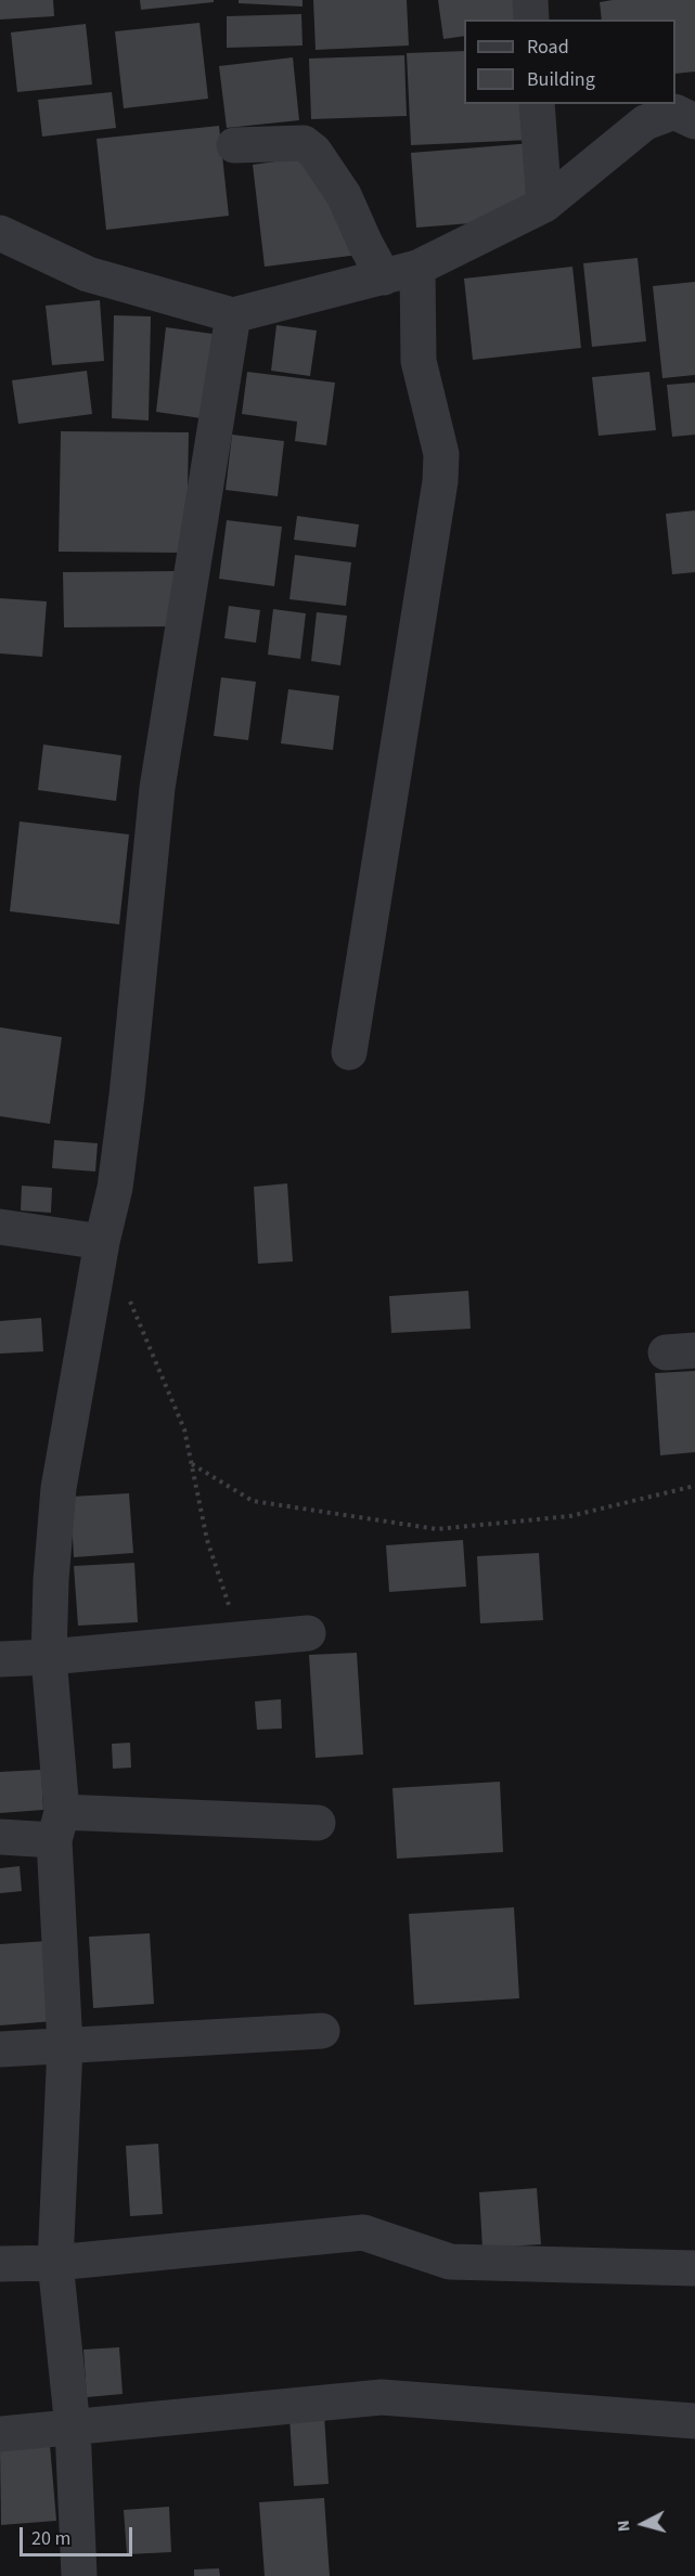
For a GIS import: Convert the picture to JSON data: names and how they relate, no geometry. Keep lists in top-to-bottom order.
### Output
{
  "legend": ["Road", "Building"],
  "scale_bar": "20 m",
  "north": "left"
}
